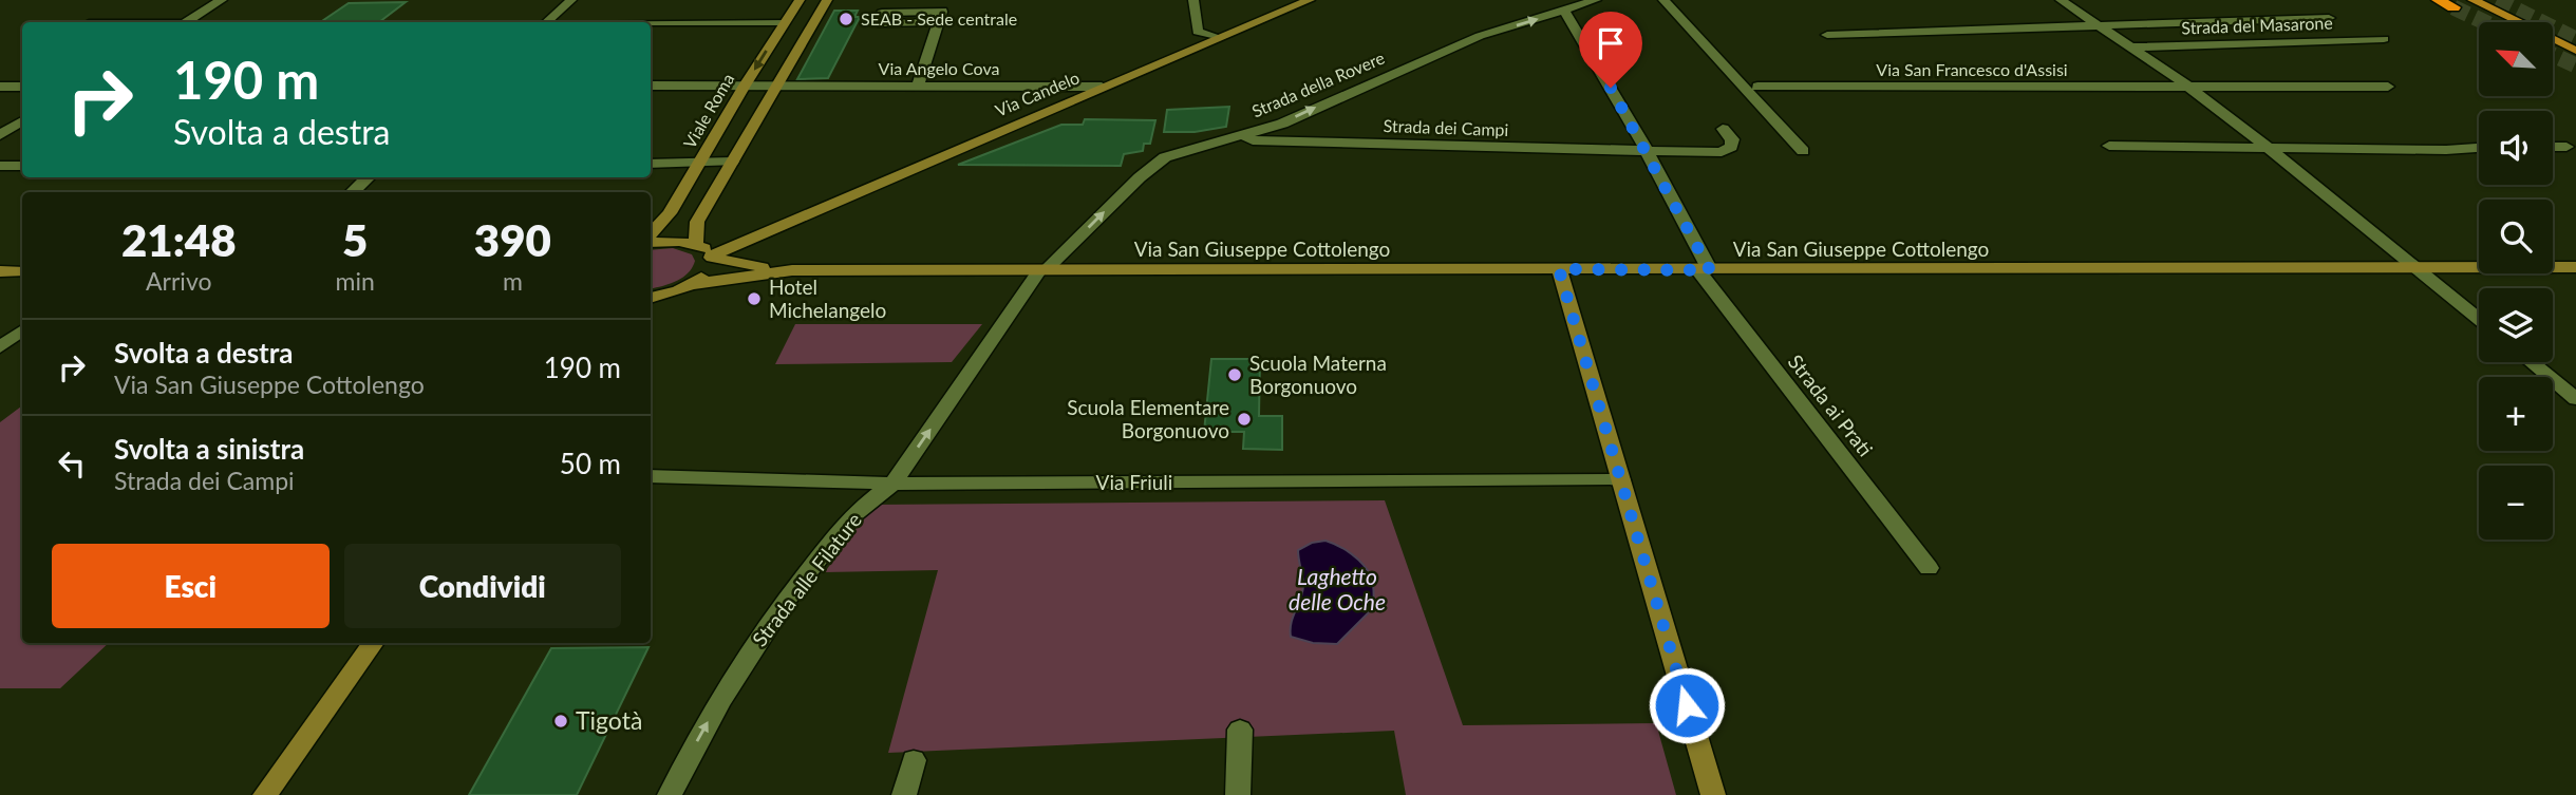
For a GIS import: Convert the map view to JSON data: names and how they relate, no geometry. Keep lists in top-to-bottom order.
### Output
{
  "streets": {
    "street": [
      "Strada del Masarone",
      "Via Angelo Cova",
      "Via San Francesco d'Assisi",
      "Strada della Rovere",
      "Via Candelo",
      "Viale Roma",
      "Strada dei Campi",
      "Via San Giuseppe Cottolengo",
      "Strada ai Prati",
      "Via Friuli",
      "Strada alle Filature"
    ]
  },
  "crossings": [
    ["Via Angelo Cova", "Via Candelo"],
    ["Via Angelo Cova", "Viale Roma"],
    ["Strada della Rovere", "Strada dei Campi"],
    ["Strada della Rovere", "Via San Giuseppe Cottolengo"],
    ["Strada della Rovere", "Strada alle Filature"],
    ["Via Candelo", "Via San Giuseppe Cottolengo"],
    ["Via San Giuseppe Cottolengo", "Strada ai Prati"],
    ["Via San Giuseppe Cottolengo", "Strada alle Filature"],
    ["Via Friuli", "Strada alle Filature"]
  ],
  "one_way": ["Strada della Rovere", "Strada alle Filature"],
  "water": ["Laghetto delle Oche"],
  "places": [
    "SEAB - Sede centrale",
    "Hotel Michelangelo",
    "Scuola Materna Borgonuovo",
    "Scuola Elementare Borgonuovo",
    "Tigotà"
  ],
  "north": "top left",
  "page": {
    "map_buttons": ["+", "−"],
    "turn": ["190 m", "Svolta a destra"],
    "eta": [
      "21:48",
      "Arrivo",
      "5",
      "min",
      "390",
      "m"
    ],
    "list": [
      {
        "name": "Svolta a destra",
        "note": "Via San Giuseppe Cottolengo",
        "value": "190 m"
      },
      {
        "name": "Svolta a sinistra",
        "note": "Strada dei Campi",
        "value": "50 m"
      }
    ],
    "buttons": ["Esci", "Condividi"]
  }
}
